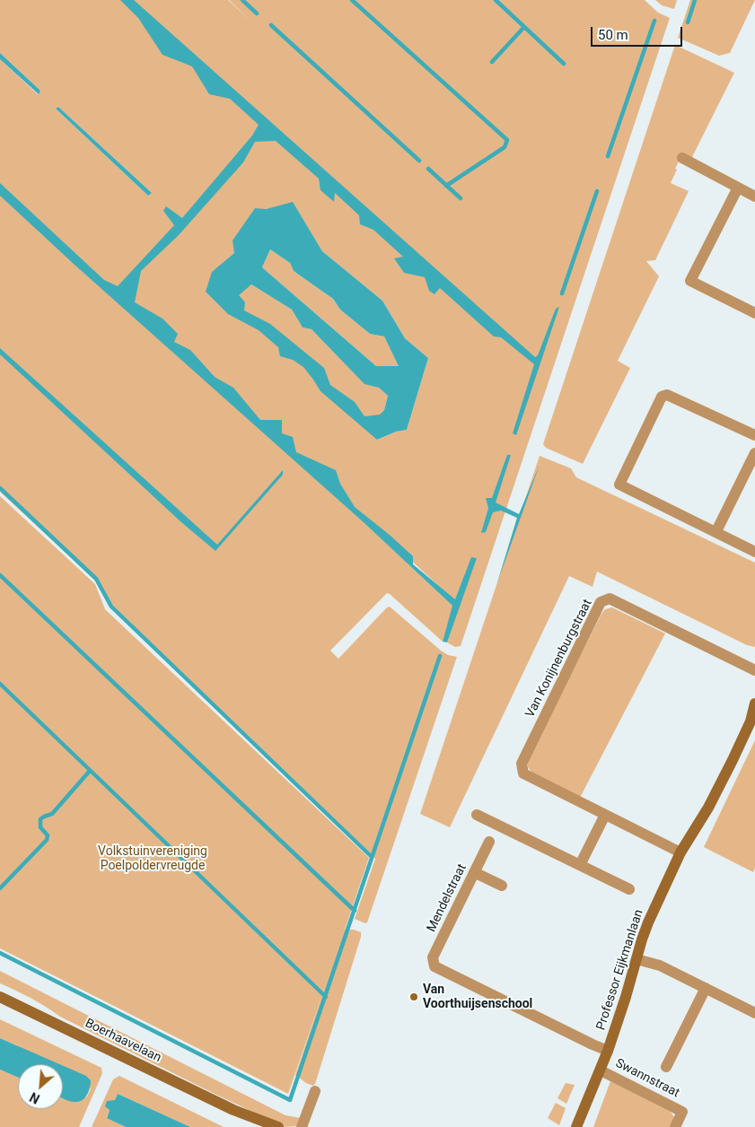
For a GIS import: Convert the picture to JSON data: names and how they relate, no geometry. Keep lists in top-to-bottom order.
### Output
{
  "streets": {
    "street": [
      "Van Konijnenburgstraat",
      "Mendelstraat",
      "Professor Eijkmanlaan",
      "Boerhaavelaan",
      "Swannstraat"
    ]
  },
  "crossings": [
    ["Van Konijnenburgstraat", "Professor Eijkmanlaan"],
    ["Mendelstraat", "Professor Eijkmanlaan"],
    ["Professor Eijkmanlaan", "Swannstraat"]
  ],
  "parks": ["Volkstuinvereniging Poelpoldervreugde"],
  "places": ["Van Voorthuijsenschool"],
  "scale_bar": "50 m",
  "north": "bottom left"
}
